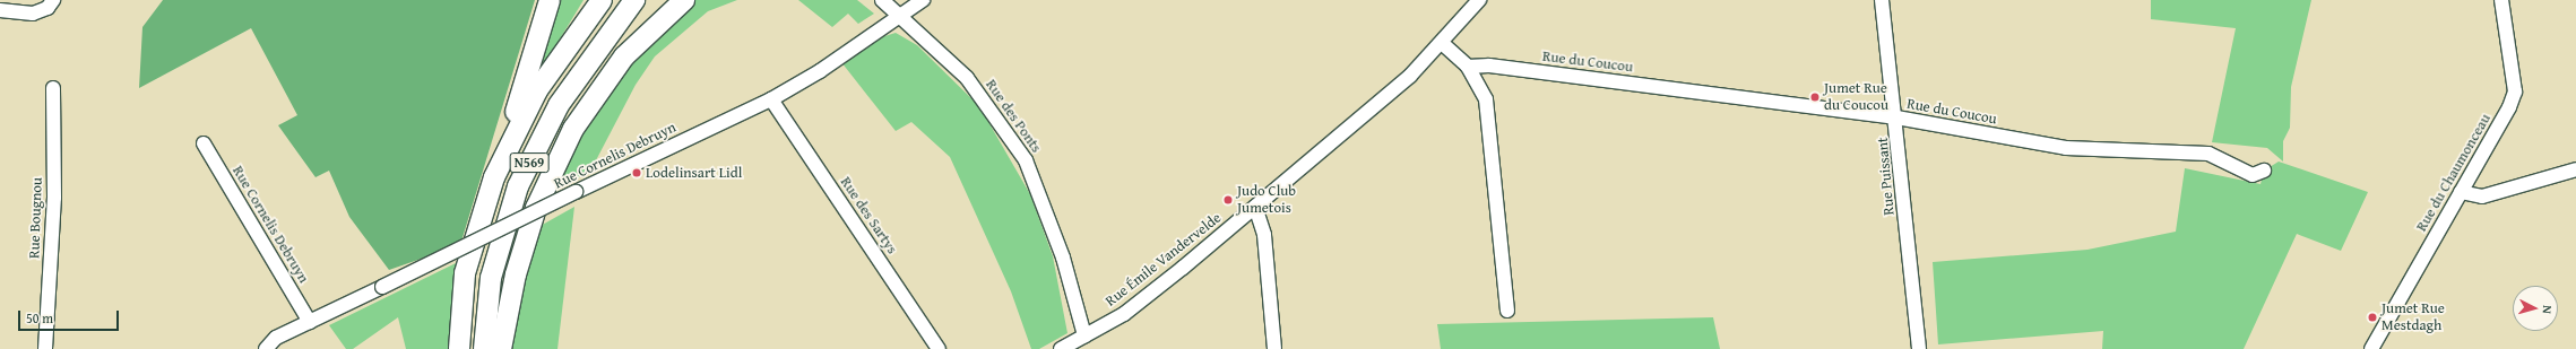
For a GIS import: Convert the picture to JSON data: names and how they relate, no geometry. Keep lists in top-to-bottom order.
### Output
{
  "streets": {
    "highway": ["N569"],
    "street": [
      "Rue du Coucou",
      "Rue des Ponts",
      "Rue Cornelis Debruyn",
      "Rue du Chaumonceau",
      "Rue Puissant",
      "Rue des Sartys",
      "Rue Bougnou",
      "Rue Émile Vandervelde"
    ]
  },
  "crossings": [
    ["Rue du Coucou", "Rue Puissant"],
    ["Rue des Ponts", "Rue Cornelis Debruyn"],
    ["Rue des Ponts", "Rue Émile Vandervelde"],
    ["Rue Cornelis Debruyn", "Rue des Sartys"]
  ],
  "places": [
    "Jumet Rue du Coucou",
    "Lodelinsart Lidl",
    "Judo Club Jumetois",
    "Jumet Rue Mestdagh"
  ],
  "scale_bar": "50 m",
  "north": "right"
}
